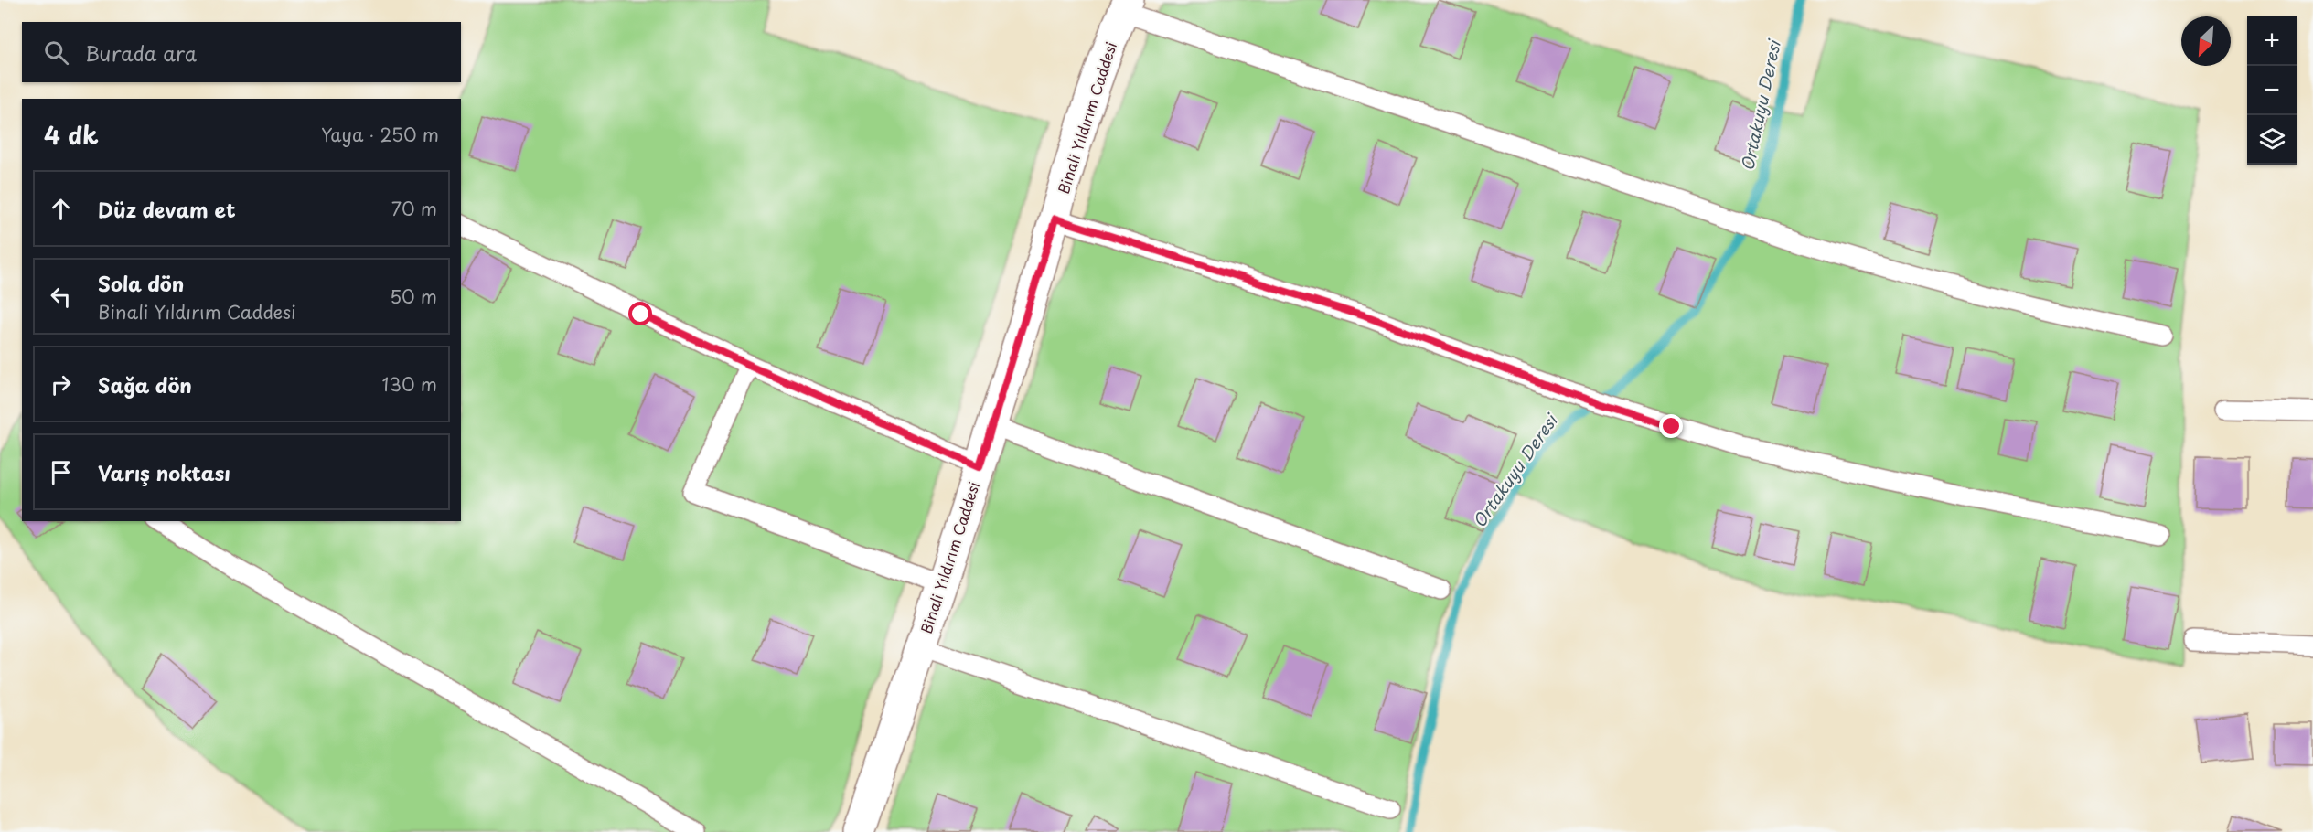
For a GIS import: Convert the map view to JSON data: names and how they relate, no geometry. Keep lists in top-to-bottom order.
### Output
{
  "streets": {
    "street": ["Binali Yıldırım Caddesi"]
  },
  "water": ["Ortakuyu Deresi"],
  "north": "bottom left",
  "page": {
    "map_buttons": ["+", "−"],
    "search": "Burada ara",
    "heading": ["4 dk", "Yaya · 250 m"],
    "list": [
      ["Düz devam et", "70 m"],
      ["Sola dön", "Binali Yıldırım Caddesi", "50 m"],
      ["Sağa dön", "130 m"],
      "Varış noktası"
    ]
  }
}
